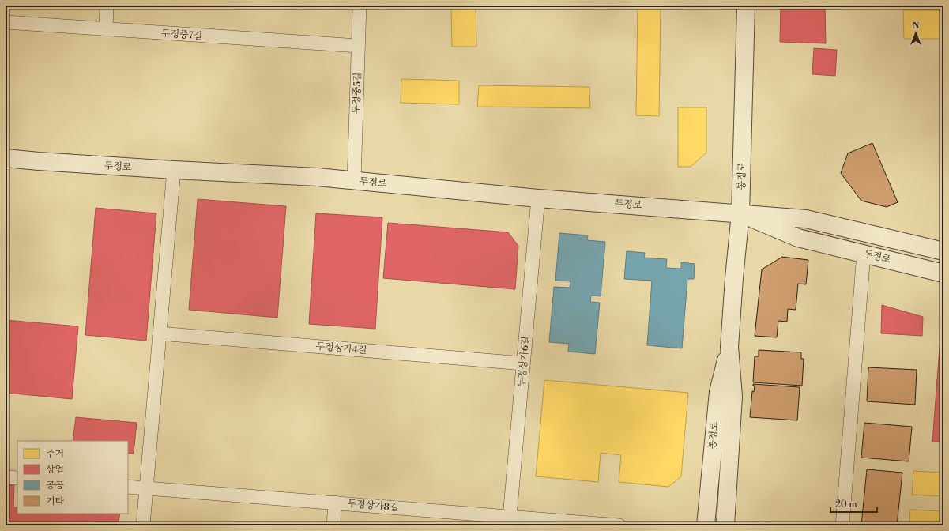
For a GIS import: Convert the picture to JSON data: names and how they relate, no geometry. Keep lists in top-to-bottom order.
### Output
{
  "streets": {
    "street": [
      "두정중7길",
      "두정중5길",
      "두정로",
      "봉정로",
      "두정상가4길",
      "두정상가6길",
      "두정상가8길"
    ]
  },
  "crossings": [
    ["두정중7길", "두정중5길"],
    ["두정중5길", "두정로"],
    ["두정로", "봉정로"],
    ["두정로", "두정상가6길"],
    ["두정상가4길", "두정상가6길"],
    ["두정상가6길", "두정상가8길"]
  ],
  "legend": [
    "주거",
    "상업",
    "공공",
    "기타"
  ],
  "scale_bar": "20 m",
  "north": "top"
}
